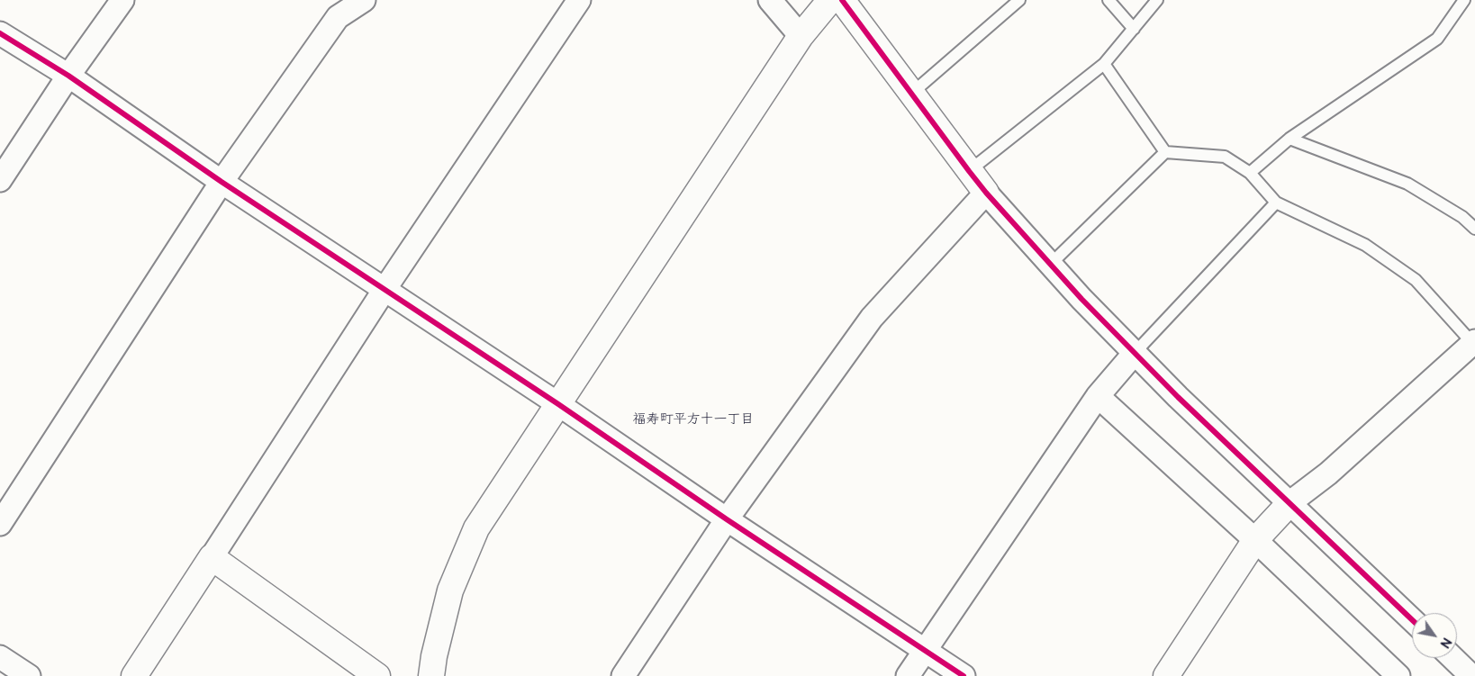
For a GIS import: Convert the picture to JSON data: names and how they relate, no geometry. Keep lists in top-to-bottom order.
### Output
{
  "districts": ["福寿町平方十一丁目"],
  "north": "bottom right"
}
